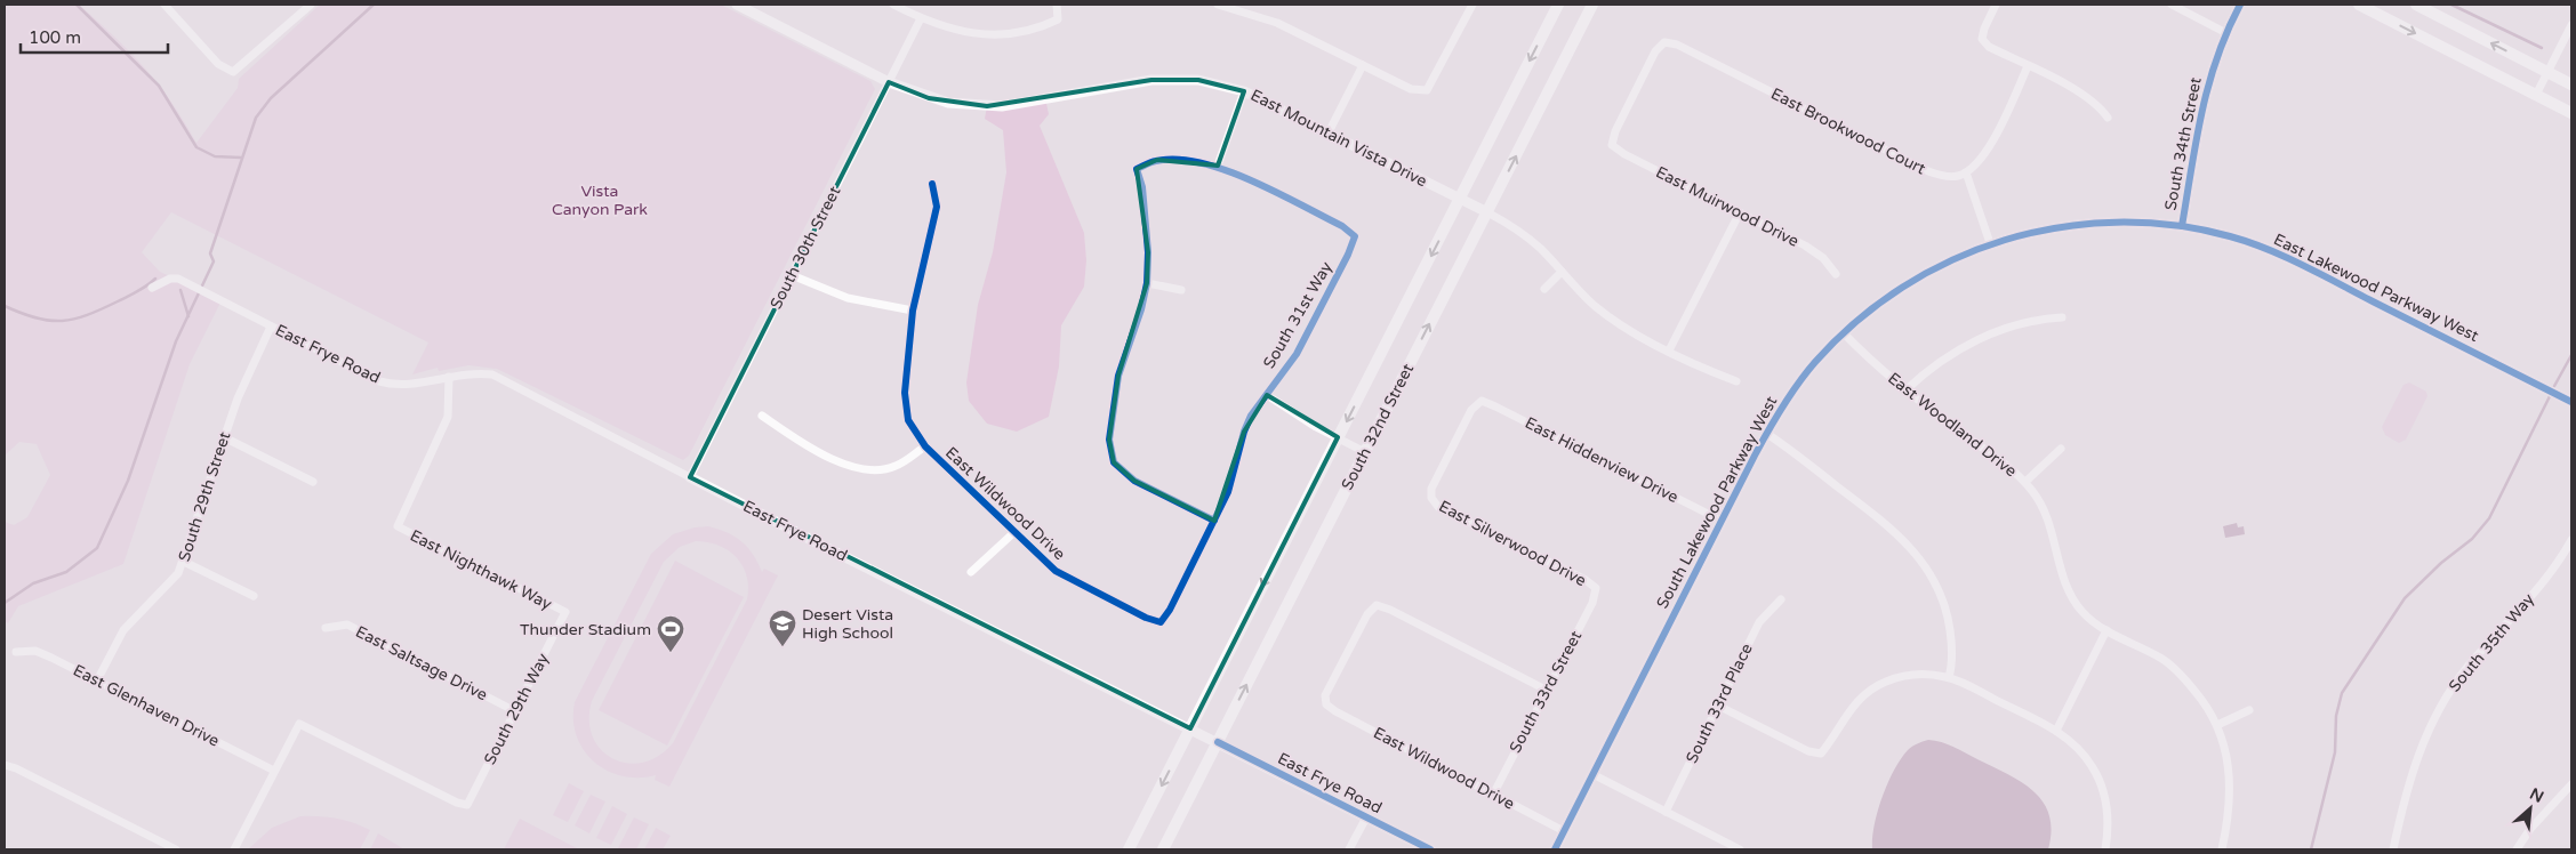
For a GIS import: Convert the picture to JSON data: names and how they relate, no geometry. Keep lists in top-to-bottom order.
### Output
{
  "streets": {
    "main road": ["South 32nd Street"],
    "street": [
      "East Brookwood Court",
      "East Mountain Vista Drive",
      "South 34th Street",
      "East Muirwood Drive",
      "South 30th Street",
      "East Lakewood Parkway West",
      "South 31st Way",
      "East Frye Road",
      "East Woodland Drive",
      "East Hiddenview Drive",
      "South 29th Street",
      "South Lakewood Parkway West",
      "East Wildwood Drive",
      "East Silverwood Drive",
      "East Nighthawk Way",
      "South 35th Way",
      "East Saltsage Drive",
      "South 33rd Street",
      "South 33rd Place",
      "East Glenhaven Drive",
      "South 29th Way"
    ]
  },
  "crossings": [
    ["East Brookwood Court", "East Muirwood Drive"],
    ["East Mountain Vista Drive", "South 30th Street"],
    ["East Mountain Vista Drive", "South 32nd Street"],
    ["South 34th Street", "East Lakewood Parkway West"],
    ["South 30th Street", "East Frye Road"],
    ["East Lakewood Parkway West", "South Lakewood Parkway West"],
    ["South 31st Way", "East Wildwood Drive"],
    ["East Frye Road", "South 32nd Street"],
    ["East Frye Road", "South 29th Street"],
    ["East Frye Road", "East Nighthawk Way"],
    ["East Woodland Drive", "South Lakewood Parkway West"],
    ["East Hiddenview Drive", "South Lakewood Parkway West"],
    ["East Hiddenview Drive", "East Silverwood Drive"],
    ["South 29th Street", "East Glenhaven Drive"],
    ["South Lakewood Parkway West", "East Wildwood Drive"],
    ["East Wildwood Drive", "South 33rd Street"],
    ["East Silverwood Drive", "South 33rd Street"],
    ["East Nighthawk Way", "South 29th Way"],
    ["East Saltsage Drive", "South 29th Way"],
    ["East Glenhaven Drive", "South 29th Way"]
  ],
  "parks": ["Vista Canyon Park"],
  "places": {
    "school or university": ["Desert Vista High School"],
    "sports": ["Thunder Stadium"]
  },
  "scale_bar": "100 m",
  "north": "top right"
}
